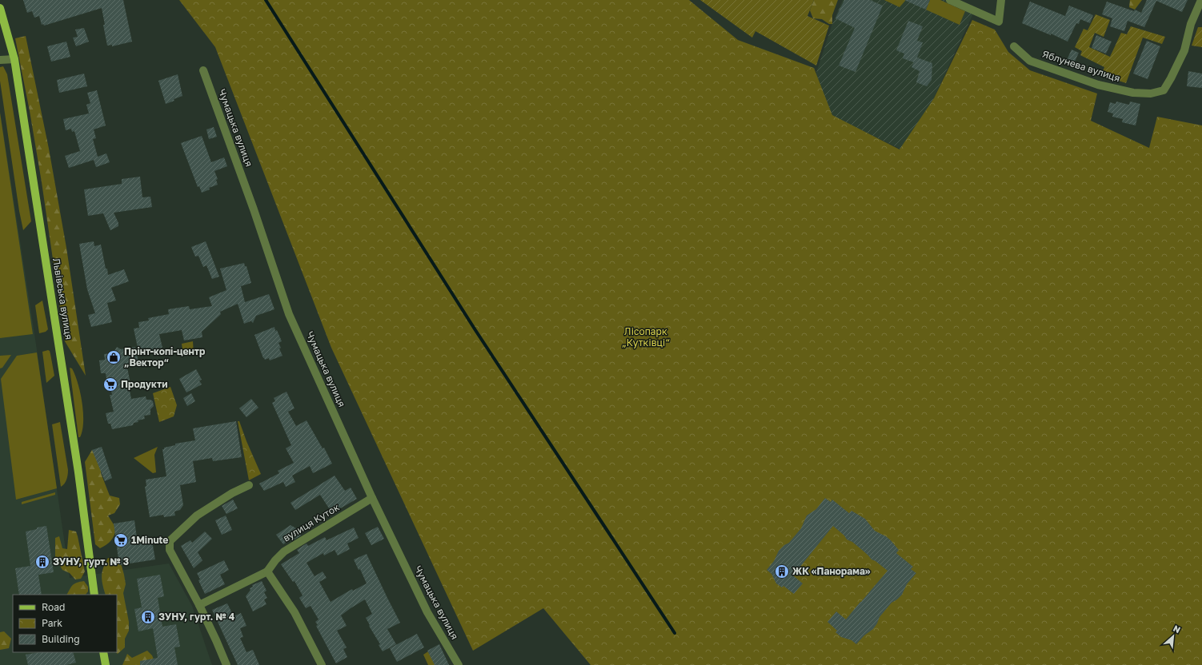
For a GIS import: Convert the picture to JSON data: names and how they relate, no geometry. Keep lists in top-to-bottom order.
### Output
{
  "streets": {
    "main road": ["Львівська вулиця"],
    "street": ["Яблунева вулиця", "Чумацька вулиця", "вулиця Куток"]
  },
  "crossings": [
    ["Чумацька вулиця", "вулиця Куток"]
  ],
  "parks": ["Лісопарк „Кутківці“"],
  "places": {
    "shop": ["Прінт-копі-центр „Вектор“"],
    "supermarket": ["Продукти", "1Minute"],
    "building": ["ЗУНУ, гурт. № 3", "ЖК «Панорама»", "ЗУНУ, гурт. № 4"]
  },
  "legend": ["Road", "Park", "Building"],
  "north": "top right"
}
